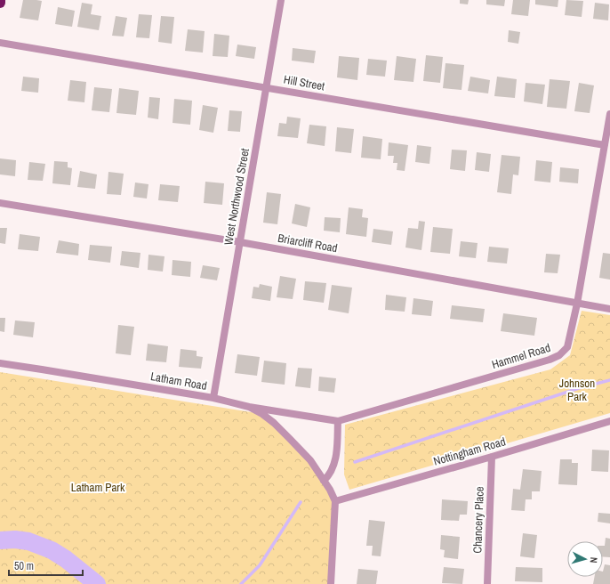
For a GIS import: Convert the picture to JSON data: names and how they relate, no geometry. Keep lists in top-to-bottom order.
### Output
{
  "streets": {
    "street": [
      "Hill Street",
      "West Northwood Street",
      "Briarcliff Road",
      "Hammel Road",
      "Latham Road",
      "Nottingham Road",
      "Chancery Place"
    ]
  },
  "crossings": [
    ["Hill Street", "West Northwood Street"],
    ["Hill Street", "Hammel Road"],
    ["West Northwood Street", "Briarcliff Road"],
    ["West Northwood Street", "Latham Road"],
    ["Briarcliff Road", "Hammel Road"],
    ["Hammel Road", "Latham Road"],
    ["Latham Road", "Nottingham Road"],
    ["Nottingham Road", "Chancery Place"]
  ],
  "parks": ["Johnson Park", "Latham Park"],
  "scale_bar": "50 m",
  "north": "right"
}
